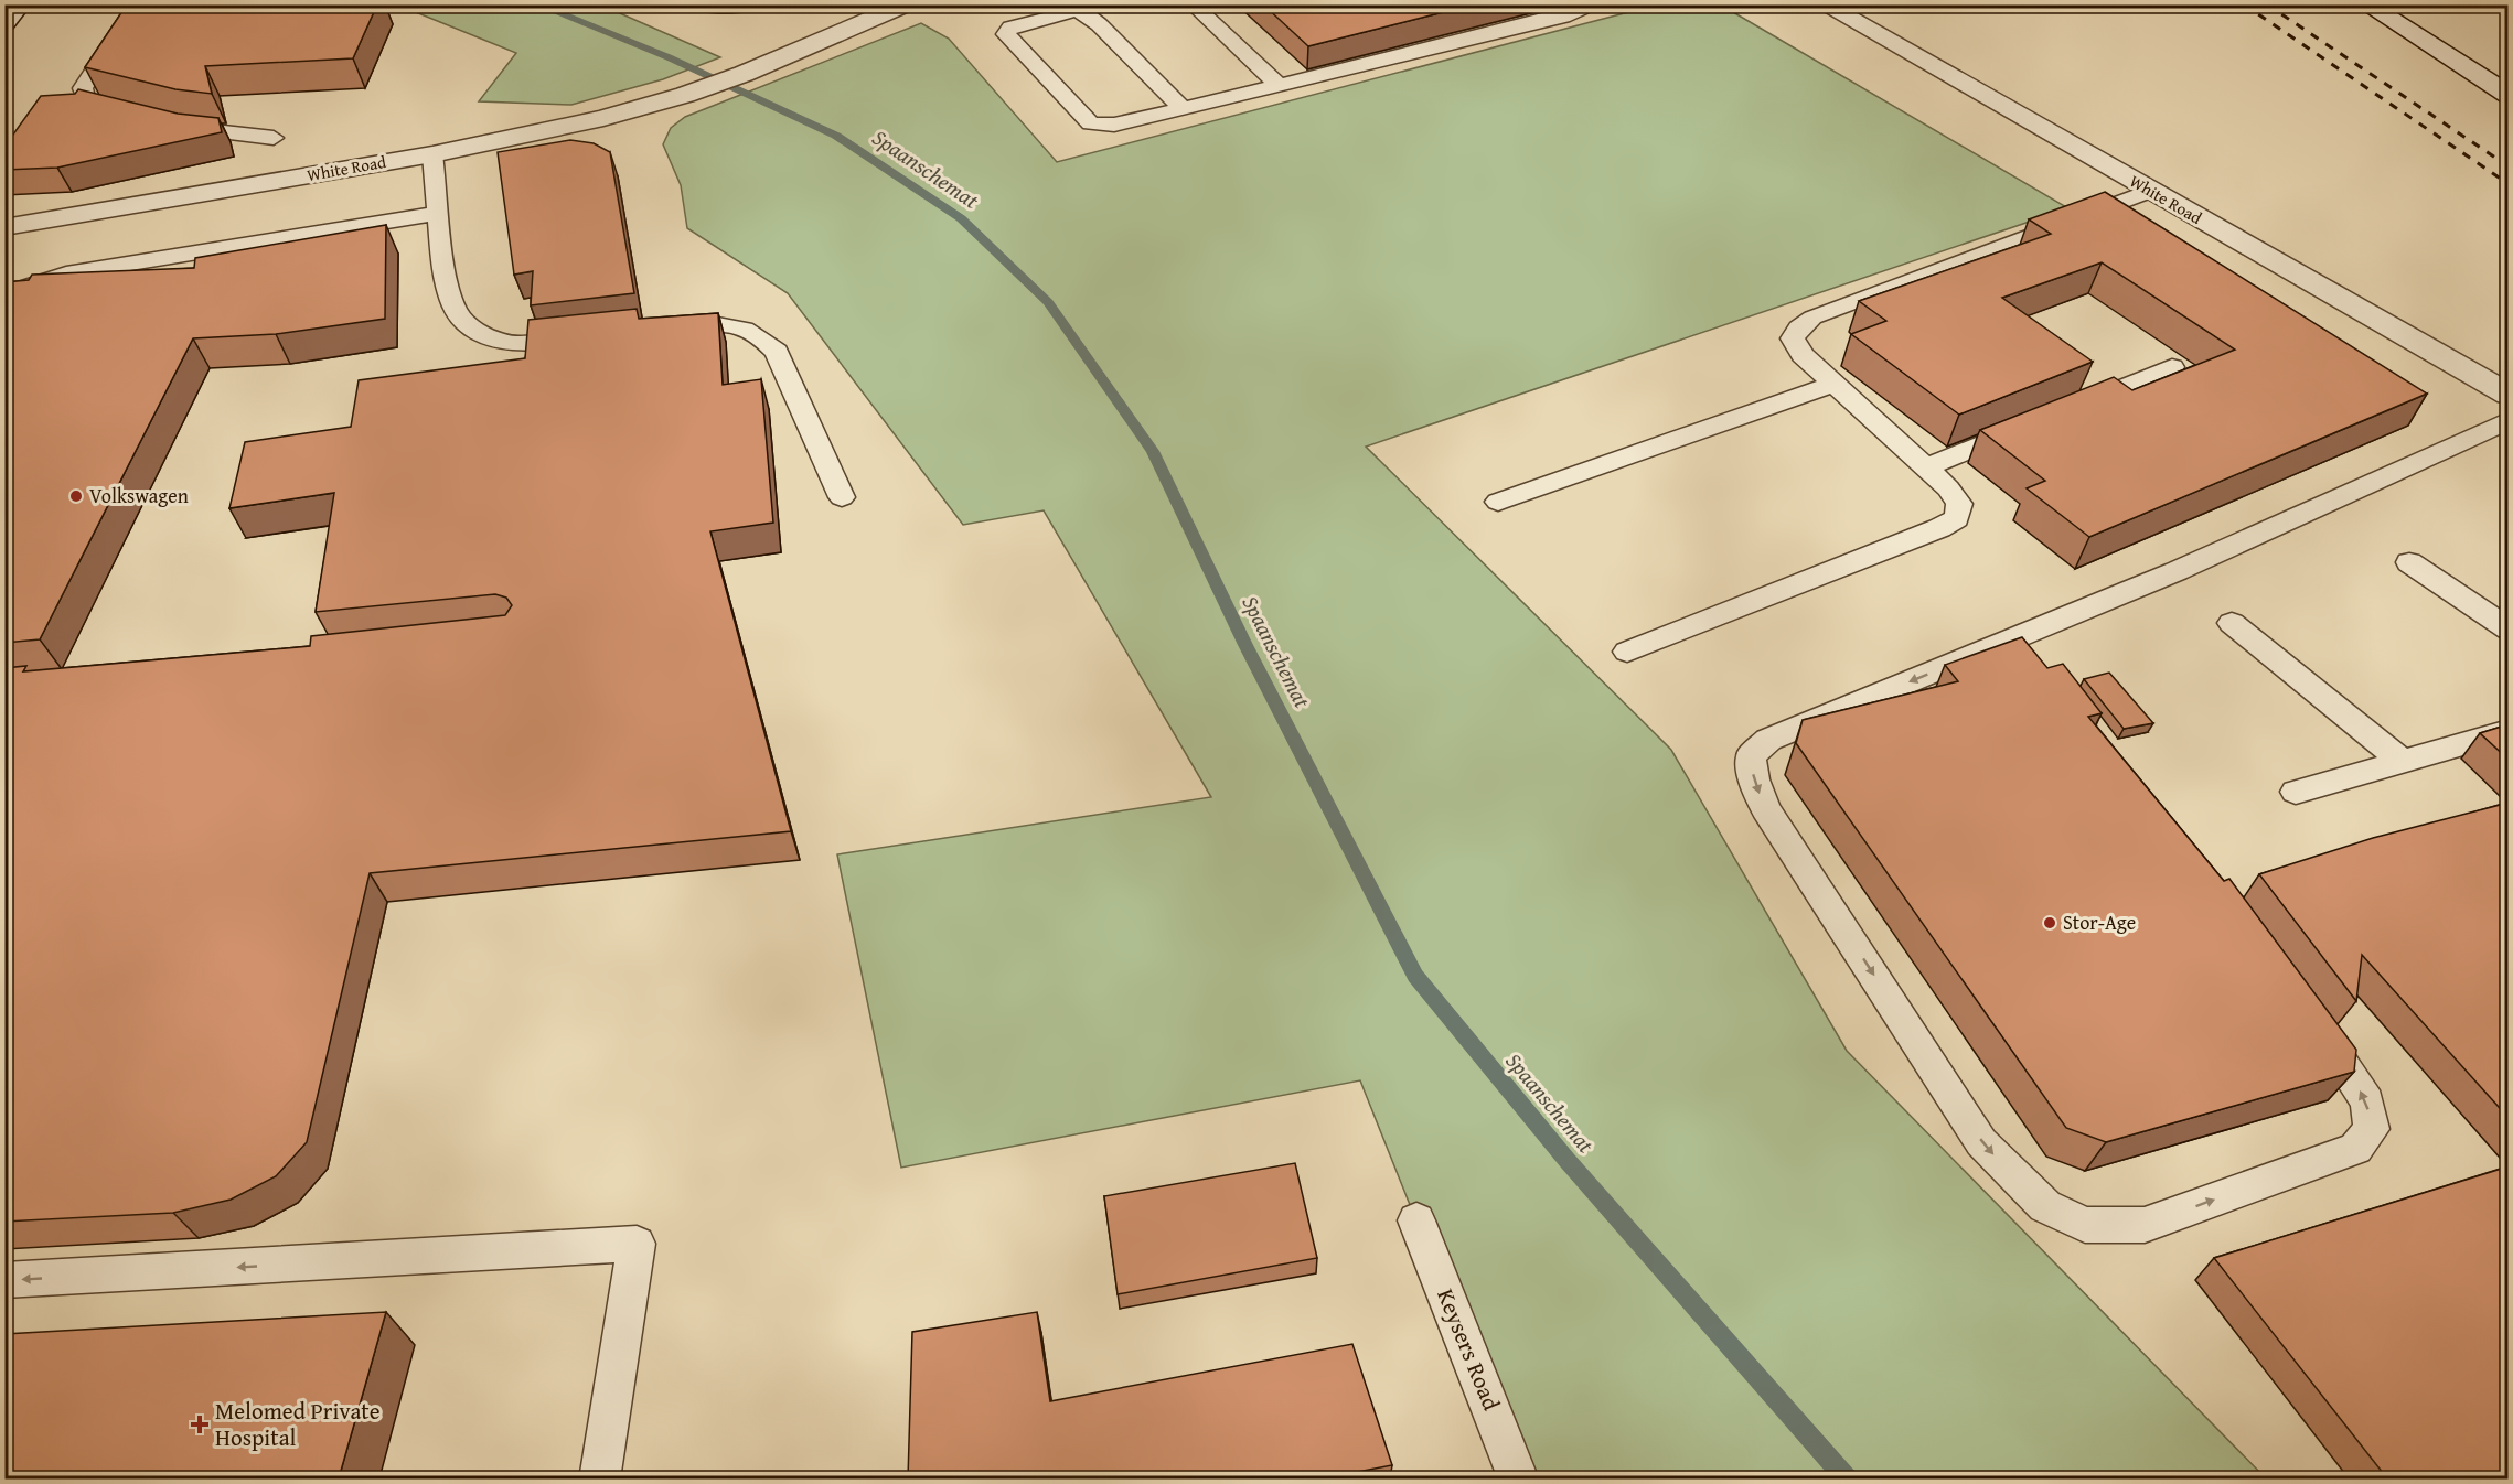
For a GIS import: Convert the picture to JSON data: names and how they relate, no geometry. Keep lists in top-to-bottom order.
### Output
{
  "streets": {
    "street": ["White Road"],
    "lane": ["Keysers Road"]
  },
  "water": ["Spaanschemat"],
  "places": {
    "other": ["Volkswagen", "Stor-Age"],
    "health": ["Melomed Private Hospital"]
  }
}
